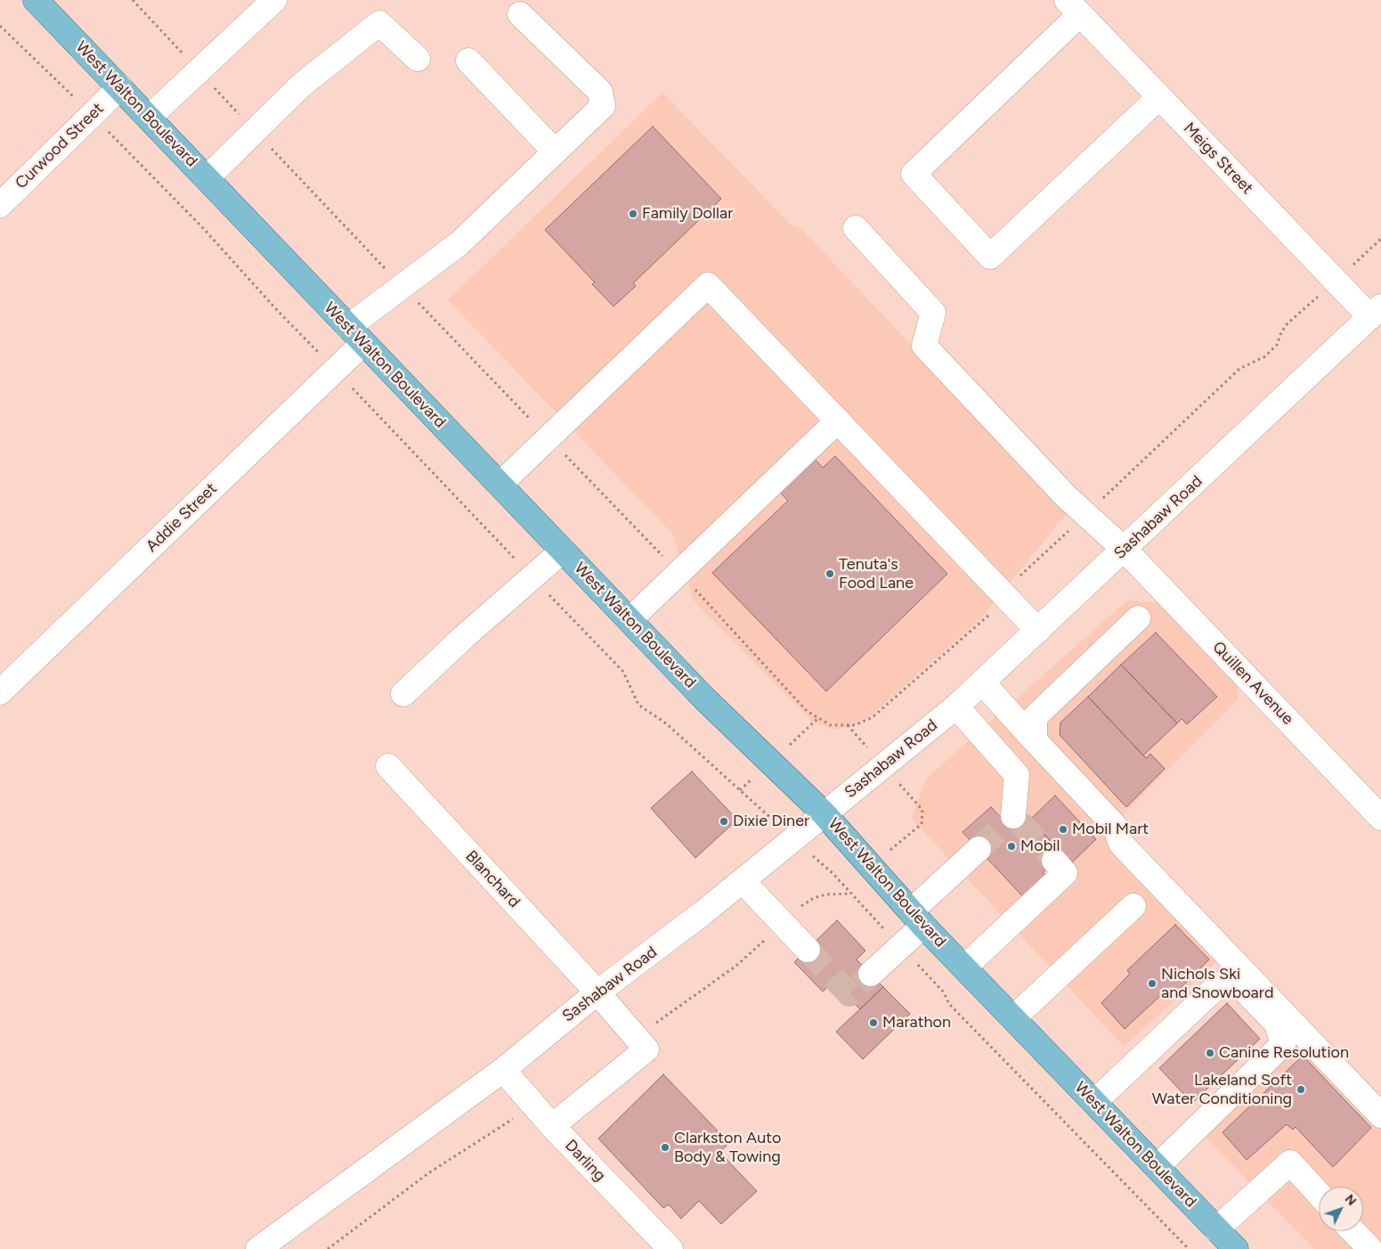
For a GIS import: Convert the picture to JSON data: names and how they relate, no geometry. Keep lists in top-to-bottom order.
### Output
{
  "streets": {
    "main road": ["West Walton Boulevard"],
    "street": [
      "Curwood Street",
      "Meigs Street",
      "Addie Street",
      "Sashabaw Road",
      "Quillen Avenue",
      "Blanchard",
      "Darling"
    ]
  },
  "crossings": [
    ["West Walton Boulevard", "Curwood Street"],
    ["West Walton Boulevard", "Addie Street"],
    ["West Walton Boulevard", "Sashabaw Road"],
    ["Meigs Street", "Sashabaw Road"],
    ["Sashabaw Road", "Quillen Avenue"],
    ["Sashabaw Road", "Blanchard"],
    ["Sashabaw Road", "Darling"],
    ["Blanchard", "Darling"]
  ],
  "places": [
    "Family Dollar",
    "Tenuta's Food Lane",
    "Dixie Diner",
    "Mobil Mart",
    "Mobil",
    "Nichols Ski and Snowboard",
    "Marathon",
    "Canine Resolution",
    "Lakeland Soft Water Conditioning",
    "Clarkston Auto Body & Towing"
  ],
  "north": "top right"
}
